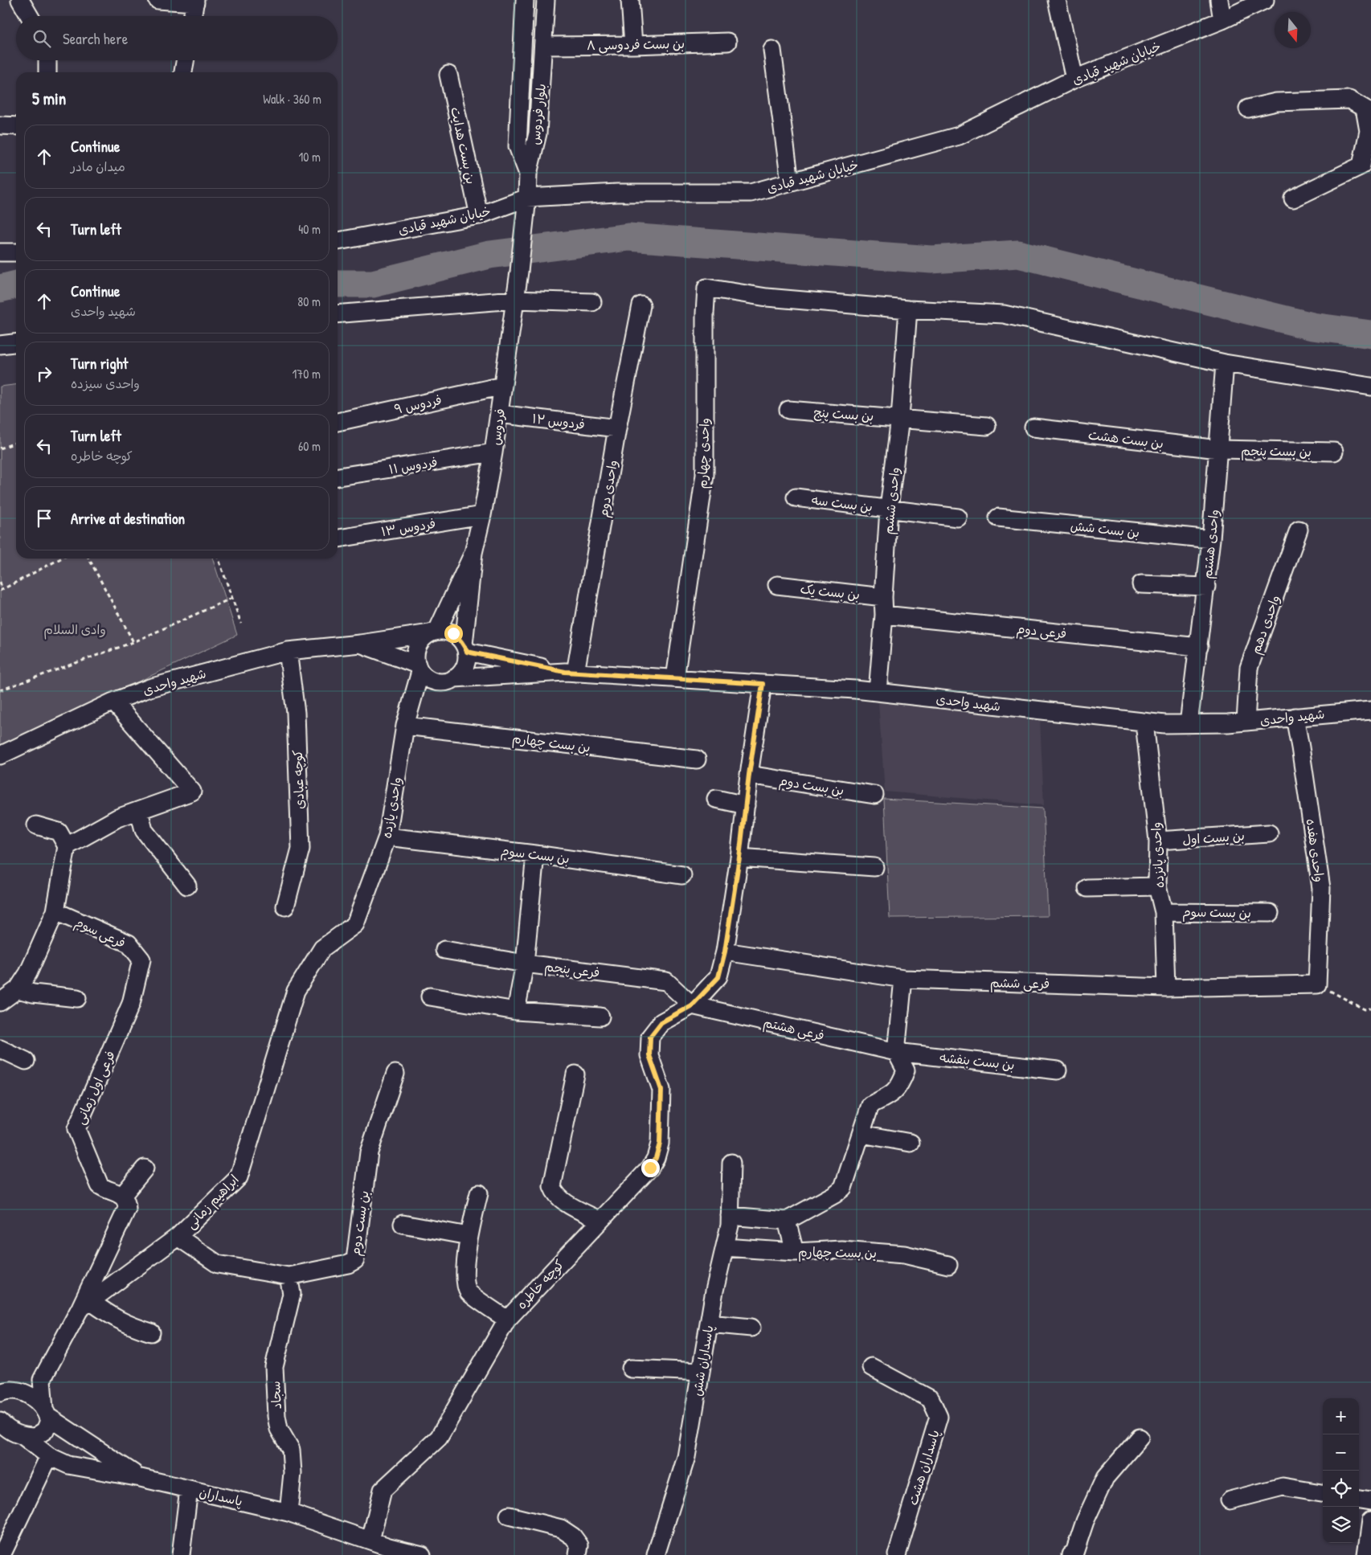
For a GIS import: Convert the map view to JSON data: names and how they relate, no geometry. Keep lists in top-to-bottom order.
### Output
{
  "streets": {
    "street": [
      "بن بست فردوسی ۸",
      "خیابان شهید قبادی",
      "بلوار فردوس",
      "بن بست هدایت",
      "فردوس ۹",
      "بن بست پنج",
      "فردوس ۱۲",
      "فردوس",
      "بن بست هشت",
      "بن بست پنجم",
      "واحدی چهارم",
      "فردوس ۱۱",
      "واحدی دوم",
      "واحدی ششم",
      "بن بست سه",
      "فردوس ۱۳",
      "بن بست شش",
      "واحدی هشتم",
      "بن بست یک",
      "واحدی دهم",
      "فرعی دوم",
      "شهید واحدی",
      "بن بست چهارم",
      "کوچه عبادی",
      "بن بست دوم",
      "واحدی یازده",
      "بن بست اول",
      "واحدی هفده",
      "بن بست سوم",
      "واحدی پانزده",
      "فرعی سوم",
      "فرعی پنجم",
      "فرعی ششم",
      "فرعی هشتم",
      "بن بست بنفشه",
      "فرعی اول زمانی",
      "ابراهیم زمانی",
      "كوچه خاطره",
      "پاسداران شش",
      "سجاد",
      "پاسداران هشت",
      "پاسداران"
    ]
  },
  "crossings": [
    ["بن بست فردوسی ۸", "بلوار فردوس"],
    ["خیابان شهید قبادی", "بن بست هدایت"],
    ["خیابان شهید قبادی", "فردوس"],
    ["بلوار فردوس", "فردوس"],
    ["فردوس ۹", "فردوس"],
    ["بن بست پنج", "واحدی ششم"],
    ["فردوس ۱۲", "فردوس"],
    ["فردوس ۱۲", "واحدی دوم"],
    ["فردوس", "فردوس ۱۱"],
    ["فردوس", "فردوس ۱۳"],
    ["بن بست هشت", "بن بست پنجم"],
    ["بن بست هشت", "واحدی هشتم"],
    ["بن بست پنجم", "واحدی هشتم"],
    ["واحدی چهارم", "واحدی ششم"],
    ["واحدی چهارم", "شهید واحدی"],
    ["واحدی دوم", "شهید واحدی"],
    ["واحدی ششم", "بن بست سه"],
    ["واحدی ششم", "بن بست یک"],
    ["واحدی ششم", "فرعی دوم"],
    ["واحدی ششم", "شهید واحدی"],
    ["بن بست شش", "واحدی هشتم"],
    ["واحدی هشتم", "فرعی دوم"],
    ["واحدی هشتم", "شهید واحدی"],
    ["واحدی دهم", "شهید واحدی"],
    ["شهید واحدی", "کوچه عبادی"],
    ["شهید واحدی", "واحدی یازده"],
    ["شهید واحدی", "واحدی هفده"],
    ["شهید واحدی", "واحدی پانزده"],
    ["بن بست چهارم", "واحدی یازده"],
    ["بن بست چهارم", "پاسداران شش"],
    ["بن بست دوم", "ابراهیم زمانی"],
    ["بن بست دوم", "سجاد"],
    ["واحدی یازده", "بن بست سوم"],
    ["واحدی یازده", "ابراهیم زمانی"],
    ["بن بست اول", "واحدی پانزده"],
    ["واحدی هفده", "فرعی ششم"],
    ["بن بست سوم", "واحدی پانزده"],
    ["واحدی پانزده", "فرعی ششم"],
    ["فرعی سوم", "فرعی اول زمانی"],
    ["فرعی پنجم", "فرعی هشتم"],
    ["فرعی پنجم", "كوچه خاطره"],
    ["فرعی هشتم", "بن بست بنفشه"],
    ["فرعی هشتم", "كوچه خاطره"],
    ["كوچه خاطره", "پاسداران"],
    ["سجاد", "پاسداران"]
  ],
  "parks": ["وادی السلام"],
  "north": "bottom",
  "page": {
    "search": "Search here",
    "heading": ["5 min", "Walk · 360 m"],
    "list": [
      ["Continue", "میدان مادر", "10 m"],
      ["Turn left", "40 m"],
      ["Continue", "شهید واحدی", "80 m"],
      ["Turn right", "واحدی سیزده", "170 m"],
      ["Turn left", "كوچه خاطره", "60 m"],
      "Arrive at destination"
    ],
    "map_buttons": ["+", "−"]
  }
}
